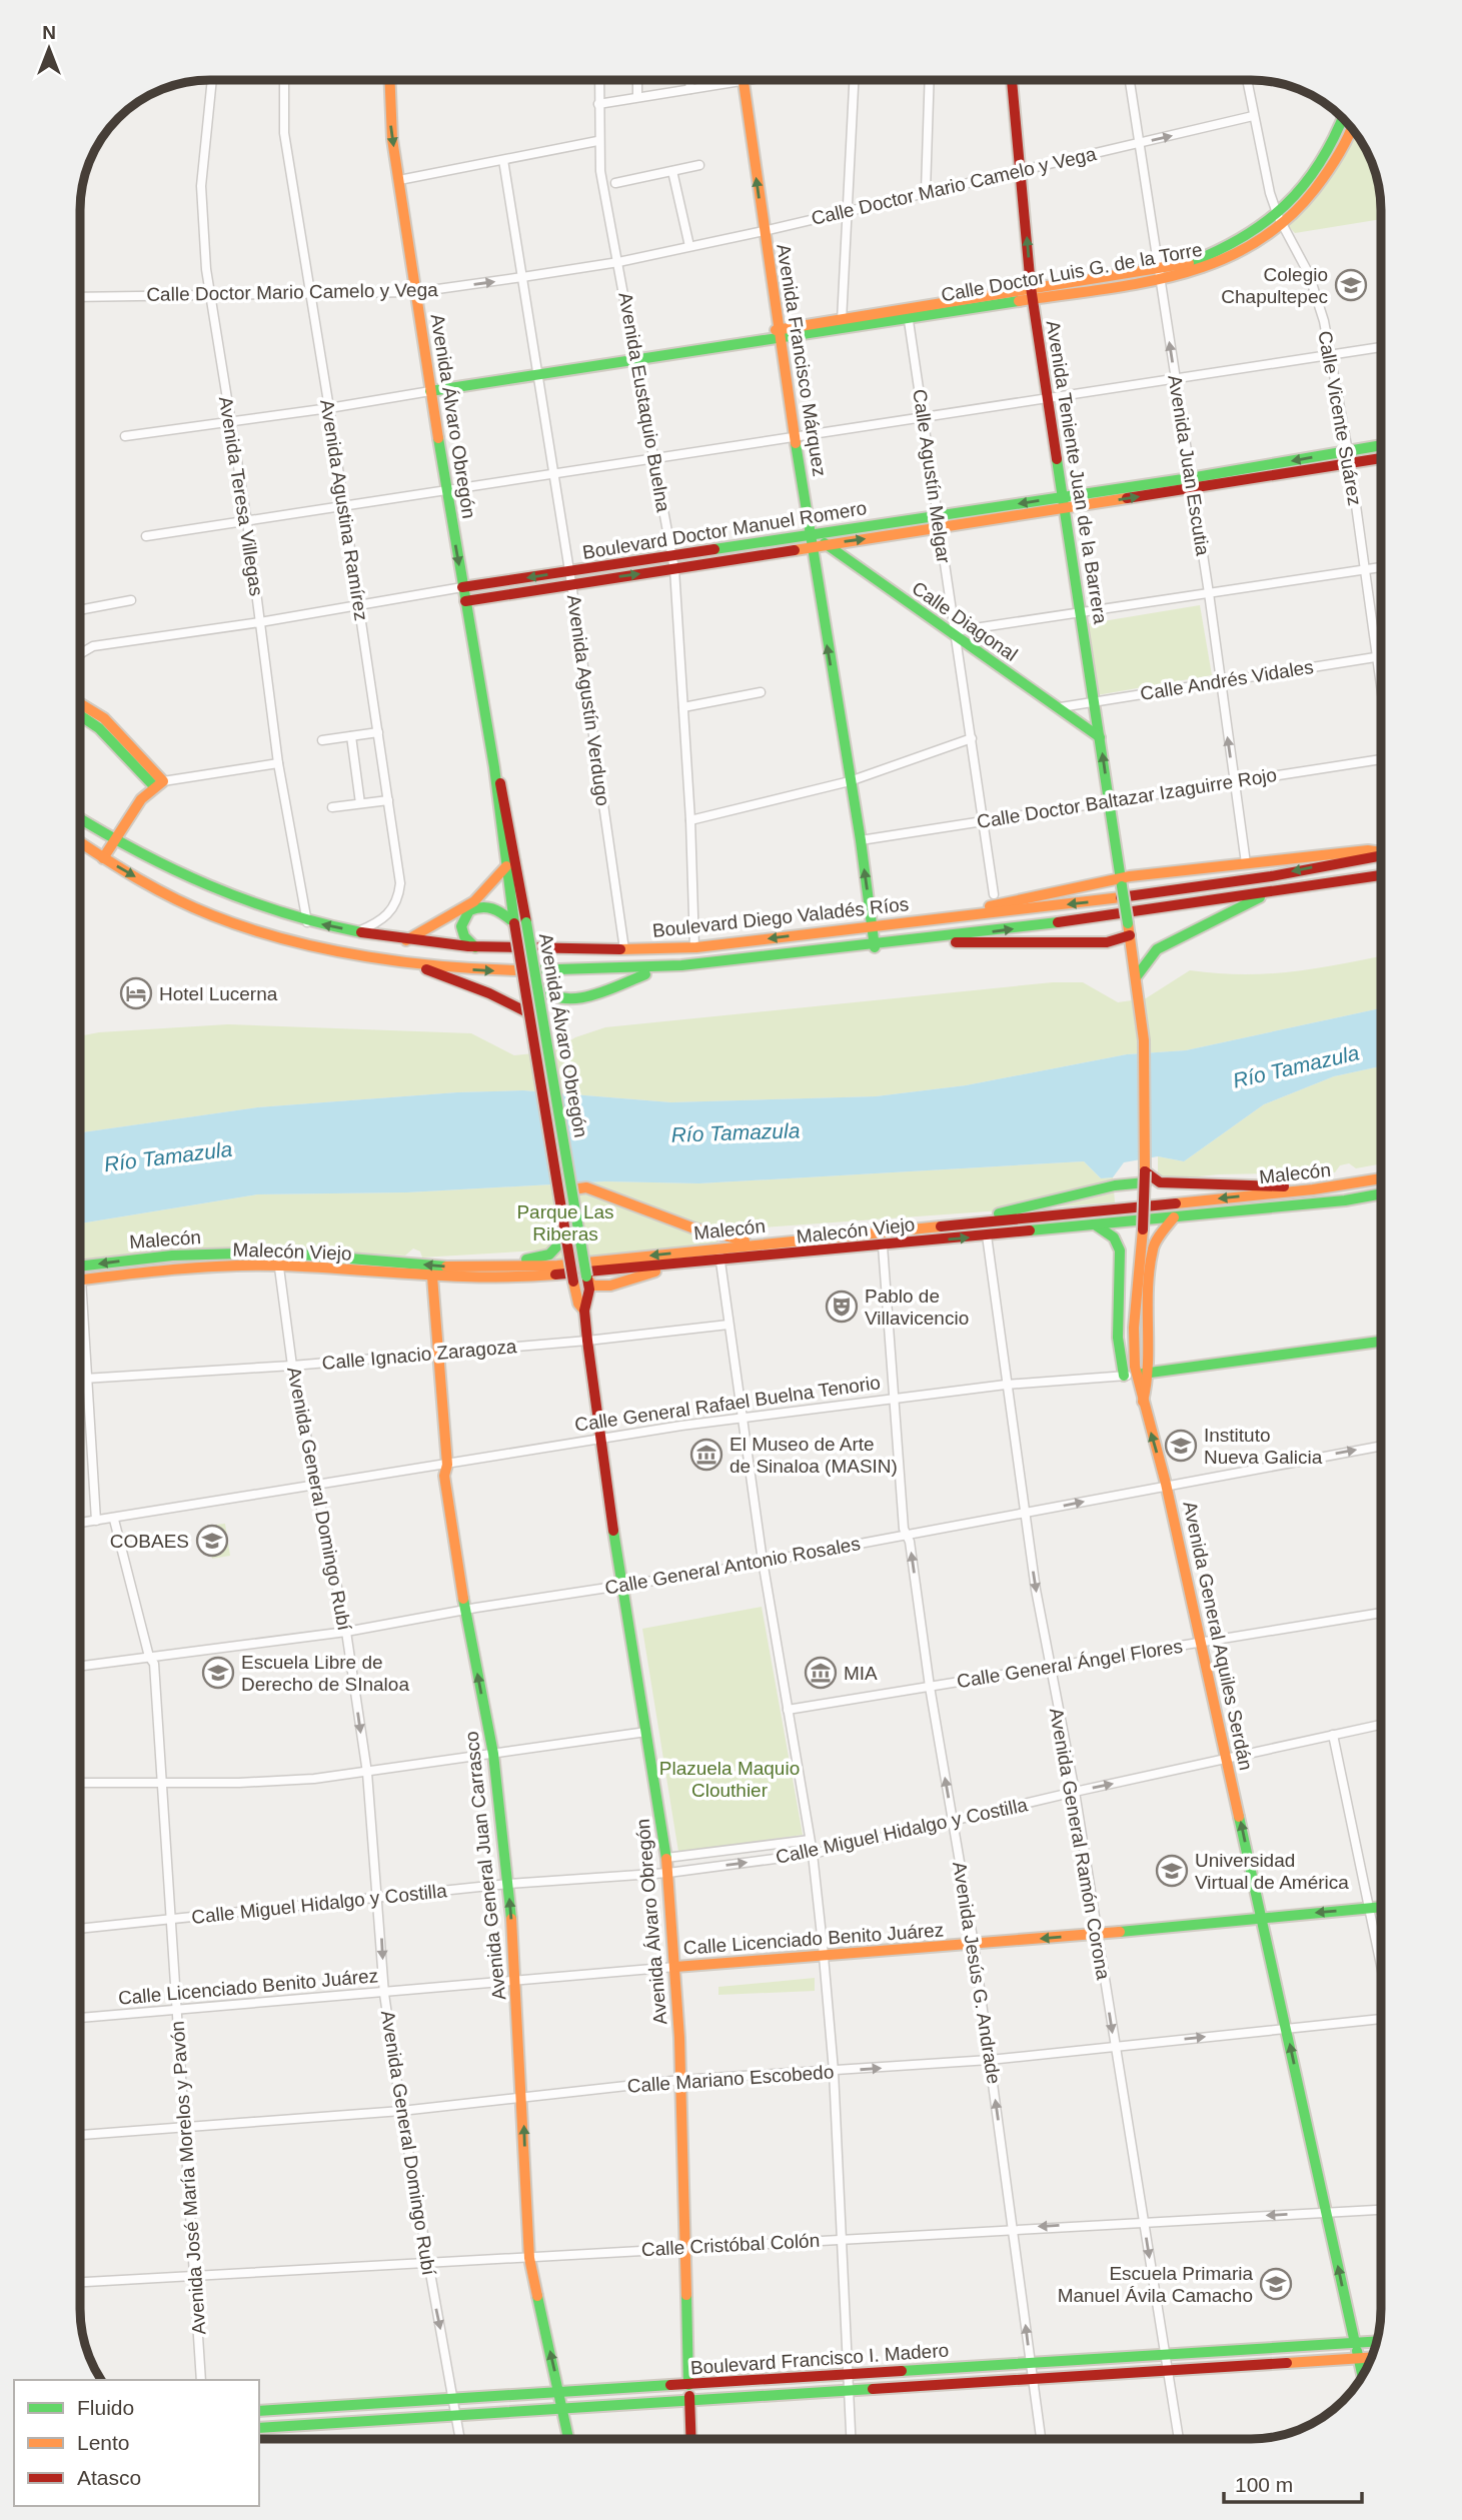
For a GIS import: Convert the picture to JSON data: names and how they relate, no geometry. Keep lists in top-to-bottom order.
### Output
{
  "streets": {
    "main road": [
      "Calle Doctor Luis G. de la Torre",
      "Avenida Francisco Márquez",
      "Avenida Álvaro Obregón",
      "Avenida Teniente Juan de la Barrera",
      "Boulevard Doctor Manuel Romero",
      "Calle Diagonal",
      "Boulevard Diego Valadés Ríos",
      "Malecón",
      "Malecón Viejo",
      "Calle General Rafael Buelna Tenorio",
      "Avenida General Aquiles Serdán",
      "Avenida General Juan Carrasco",
      "Calle Licenciado Benito Juárez",
      "Boulevard Francisco I. Madero"
    ],
    "street": [
      "Calle Doctor Mario Camelo y Vega",
      "Avenida Eustaquio Buelna",
      "Calle Vicente Suárez",
      "Avenida Juan Escutia",
      "Calle Agustín Melgar",
      "Avenida Teresa Villegas",
      "Avenida Agustina Ramírez",
      "Calle Andrés Vidales",
      "Avenida Agustín Verdugo",
      "Calle Doctor Baltazar Izaguirre Rojo",
      "Calle Ignacio Zaragoza",
      "Avenida General Domingo Rubí",
      "Calle General Antonio Rosales",
      "Calle General Ángel Flores",
      "Calle Miguel Hidalgo y Costilla",
      "Avenida General Ramón Corona",
      "Avenida Jesús G. Andrade",
      "Calle Mariano Escobedo",
      "Avenida José María Morelos y Pavón",
      "Calle Cristóbal Colón"
    ]
  },
  "crossings": [
    ["Calle Doctor Mario Camelo y Vega", "Avenida Francisco Márquez"],
    ["Calle Doctor Mario Camelo y Vega", "Avenida Eustaquio Buelna"],
    ["Calle Doctor Mario Camelo y Vega", "Avenida Álvaro Obregón"],
    ["Calle Doctor Mario Camelo y Vega", "Calle Vicente Suárez"],
    ["Calle Doctor Mario Camelo y Vega", "Avenida Juan Escutia"],
    ["Calle Doctor Mario Camelo y Vega", "Avenida Teniente Juan de la Barrera"],
    ["Calle Doctor Mario Camelo y Vega", "Avenida Teresa Villegas"],
    ["Calle Doctor Mario Camelo y Vega", "Avenida Agustina Ramírez"],
    ["Calle Doctor Mario Camelo y Vega", "Avenida Agustín Verdugo"],
    ["Calle Doctor Luis G. de la Torre", "Avenida Francisco Márquez"],
    ["Calle Doctor Luis G. de la Torre", "Avenida Eustaquio Buelna"],
    ["Calle Doctor Luis G. de la Torre", "Avenida Álvaro Obregón"],
    ["Calle Doctor Luis G. de la Torre", "Calle Vicente Suárez"],
    ["Calle Doctor Luis G. de la Torre", "Avenida Juan Escutia"],
    ["Calle Doctor Luis G. de la Torre", "Avenida Teniente Juan de la Barrera"],
    ["Calle Doctor Luis G. de la Torre", "Calle Agustín Melgar"],
    ["Calle Doctor Luis G. de la Torre", "Avenida Teresa Villegas"],
    ["Calle Doctor Luis G. de la Torre", "Avenida Agustina Ramírez"],
    ["Calle Doctor Luis G. de la Torre", "Avenida Agustín Verdugo"],
    ["Avenida Francisco Márquez", "Boulevard Doctor Manuel Romero"],
    ["Avenida Francisco Márquez", "Calle Doctor Baltazar Izaguirre Rojo"],
    ["Avenida Francisco Márquez", "Boulevard Diego Valadés Ríos"],
    ["Avenida Eustaquio Buelna", "Boulevard Doctor Manuel Romero"],
    ["Avenida Eustaquio Buelna", "Boulevard Diego Valadés Ríos"],
    ["Avenida Álvaro Obregón", "Boulevard Doctor Manuel Romero"],
    ["Avenida Álvaro Obregón", "Calle Ignacio Zaragoza"],
    ["Avenida Álvaro Obregón", "Calle General Rafael Buelna Tenorio"],
    ["Avenida Álvaro Obregón", "Calle General Antonio Rosales"],
    ["Avenida Álvaro Obregón", "Calle Miguel Hidalgo y Costilla"],
    ["Avenida Álvaro Obregón", "Calle Licenciado Benito Juárez"],
    ["Avenida Álvaro Obregón", "Calle Mariano Escobedo"],
    ["Avenida Álvaro Obregón", "Calle Cristóbal Colón"],
    ["Avenida Álvaro Obregón", "Boulevard Francisco I. Madero"],
    ["Calle Vicente Suárez", "Boulevard Doctor Manuel Romero"],
    ["Calle Vicente Suárez", "Calle Andrés Vidales"],
    ["Avenida Juan Escutia", "Boulevard Doctor Manuel Romero"],
    ["Avenida Juan Escutia", "Calle Andrés Vidales"],
    ["Avenida Juan Escutia", "Calle Doctor Baltazar Izaguirre Rojo"],
    ["Avenida Teniente Juan de la Barrera", "Boulevard Doctor Manuel Romero"],
    ["Avenida Teniente Juan de la Barrera", "Calle Diagonal"],
    ["Avenida Teniente Juan de la Barrera", "Calle Andrés Vidales"],
    ["Avenida Teniente Juan de la Barrera", "Calle Doctor Baltazar Izaguirre Rojo"],
    ["Avenida Teniente Juan de la Barrera", "Avenida General Aquiles Serdán"],
    ["Calle Agustín Melgar", "Boulevard Doctor Manuel Romero"],
    ["Calle Agustín Melgar", "Calle Diagonal"],
    ["Calle Agustín Melgar", "Calle Doctor Baltazar Izaguirre Rojo"],
    ["Avenida Teresa Villegas", "Boulevard Doctor Manuel Romero"],
    ["Avenida Teresa Villegas", "Boulevard Diego Valadés Ríos"],
    ["Avenida Agustina Ramírez", "Boulevard Doctor Manuel Romero"],
    ["Avenida Agustina Ramírez", "Boulevard Diego Valadés Ríos"],
    ["Boulevard Doctor Manuel Romero", "Calle Diagonal"],
    ["Boulevard Doctor Manuel Romero", "Avenida Agustín Verdugo"],
    ["Calle Diagonal", "Calle Andrés Vidales"],
    ["Avenida Agustín Verdugo", "Boulevard Diego Valadés Ríos"],
    ["Malecón", "Avenida General Domingo Rubí"],
    ["Malecón Viejo", "Avenida General Domingo Rubí"],
    ["Malecón Viejo", "Avenida General Ramón Corona"],
    ["Malecón Viejo", "Avenida General Juan Carrasco"],
    ["Malecón Viejo", "Avenida Jesús G. Andrade"],
    ["Calle Ignacio Zaragoza", "Avenida General Domingo Rubí"],
    ["Calle Ignacio Zaragoza", "Avenida General Juan Carrasco"],
    ["Calle General Rafael Buelna Tenorio", "Avenida General Domingo Rubí"],
    ["Calle General Rafael Buelna Tenorio", "Avenida General Aquiles Serdán"],
    ["Calle General Rafael Buelna Tenorio", "Avenida General Ramón Corona"],
    ["Calle General Rafael Buelna Tenorio", "Avenida General Juan Carrasco"],
    ["Calle General Rafael Buelna Tenorio", "Avenida Jesús G. Andrade"],
    ["Calle General Rafael Buelna Tenorio", "Avenida José María Morelos y Pavón"],
    ["Avenida General Domingo Rubí", "Calle General Antonio Rosales"],
    ["Avenida General Domingo Rubí", "Calle Miguel Hidalgo y Costilla"],
    ["Avenida General Domingo Rubí", "Calle Licenciado Benito Juárez"],
    ["Avenida General Domingo Rubí", "Calle Mariano Escobedo"],
    ["Avenida General Domingo Rubí", "Calle Cristóbal Colón"],
    ["Avenida General Domingo Rubí", "Boulevard Francisco I. Madero"],
    ["Calle General Antonio Rosales", "Avenida General Aquiles Serdán"],
    ["Calle General Antonio Rosales", "Avenida General Ramón Corona"],
    ["Calle General Antonio Rosales", "Avenida General Juan Carrasco"],
    ["Calle General Antonio Rosales", "Avenida Jesús G. Andrade"],
    ["Calle General Antonio Rosales", "Avenida José María Morelos y Pavón"],
    ["Avenida General Aquiles Serdán", "Calle General Ángel Flores"],
    ["Avenida General Aquiles Serdán", "Calle Miguel Hidalgo y Costilla"],
    ["Avenida General Aquiles Serdán", "Calle Licenciado Benito Juárez"],
    ["Avenida General Aquiles Serdán", "Calle Mariano Escobedo"],
    ["Avenida General Aquiles Serdán", "Calle Cristóbal Colón"],
    ["Avenida General Aquiles Serdán", "Boulevard Francisco I. Madero"],
    ["Calle General Ángel Flores", "Avenida General Ramón Corona"],
    ["Calle General Ángel Flores", "Avenida Jesús G. Andrade"],
    ["Calle Miguel Hidalgo y Costilla", "Avenida General Ramón Corona"],
    ["Calle Miguel Hidalgo y Costilla", "Avenida General Juan Carrasco"],
    ["Calle Miguel Hidalgo y Costilla", "Avenida Jesús G. Andrade"],
    ["Calle Miguel Hidalgo y Costilla", "Avenida José María Morelos y Pavón"],
    ["Avenida General Ramón Corona", "Calle Licenciado Benito Juárez"],
    ["Avenida General Ramón Corona", "Calle Mariano Escobedo"],
    ["Avenida General Ramón Corona", "Calle Cristóbal Colón"],
    ["Avenida General Ramón Corona", "Boulevard Francisco I. Madero"],
    ["Avenida General Juan Carrasco", "Calle Licenciado Benito Juárez"],
    ["Avenida General Juan Carrasco", "Calle Mariano Escobedo"],
    ["Avenida General Juan Carrasco", "Calle Cristóbal Colón"],
    ["Avenida General Juan Carrasco", "Boulevard Francisco I. Madero"],
    ["Calle Licenciado Benito Juárez", "Avenida Jesús G. Andrade"],
    ["Calle Licenciado Benito Juárez", "Avenida José María Morelos y Pavón"],
    ["Avenida Jesús G. Andrade", "Calle Mariano Escobedo"],
    ["Avenida Jesús G. Andrade", "Calle Cristóbal Colón"],
    ["Avenida Jesús G. Andrade", "Boulevard Francisco I. Madero"],
    ["Calle Mariano Escobedo", "Avenida José María Morelos y Pavón"],
    ["Avenida José María Morelos y Pavón", "Calle Cristóbal Colón"]
  ],
  "one_way": [
    "Avenida Francisco Márquez",
    "Avenida General Aquiles Serdán",
    "Avenida General Juan Carrasco",
    "Avenida Jesús G. Andrade"
  ],
  "water": ["Río Tamazula"],
  "parks": ["Parque Las Riberas", "Plazuela Maquio Clouthier"],
  "places": {
    "school or university": [
      "Colegio Chapultepec",
      "Instituto Nueva Galicia",
      "COBAES",
      "Escuela Libre de Derecho de SInaloa",
      "Universidad Virtual de América",
      "Escuela Primaria Manuel Ávila Camacho"
    ],
    "hotel": ["Hotel Lucerna"],
    "theatre": ["Pablo de Villavicencio"],
    "museum": ["El Museo de Arte de Sinaloa (MASIN)", "MIA"]
  },
  "legend": ["Fluido", "Lento", "Atasco"],
  "scale_bar": "100 m",
  "north": "top"
}
